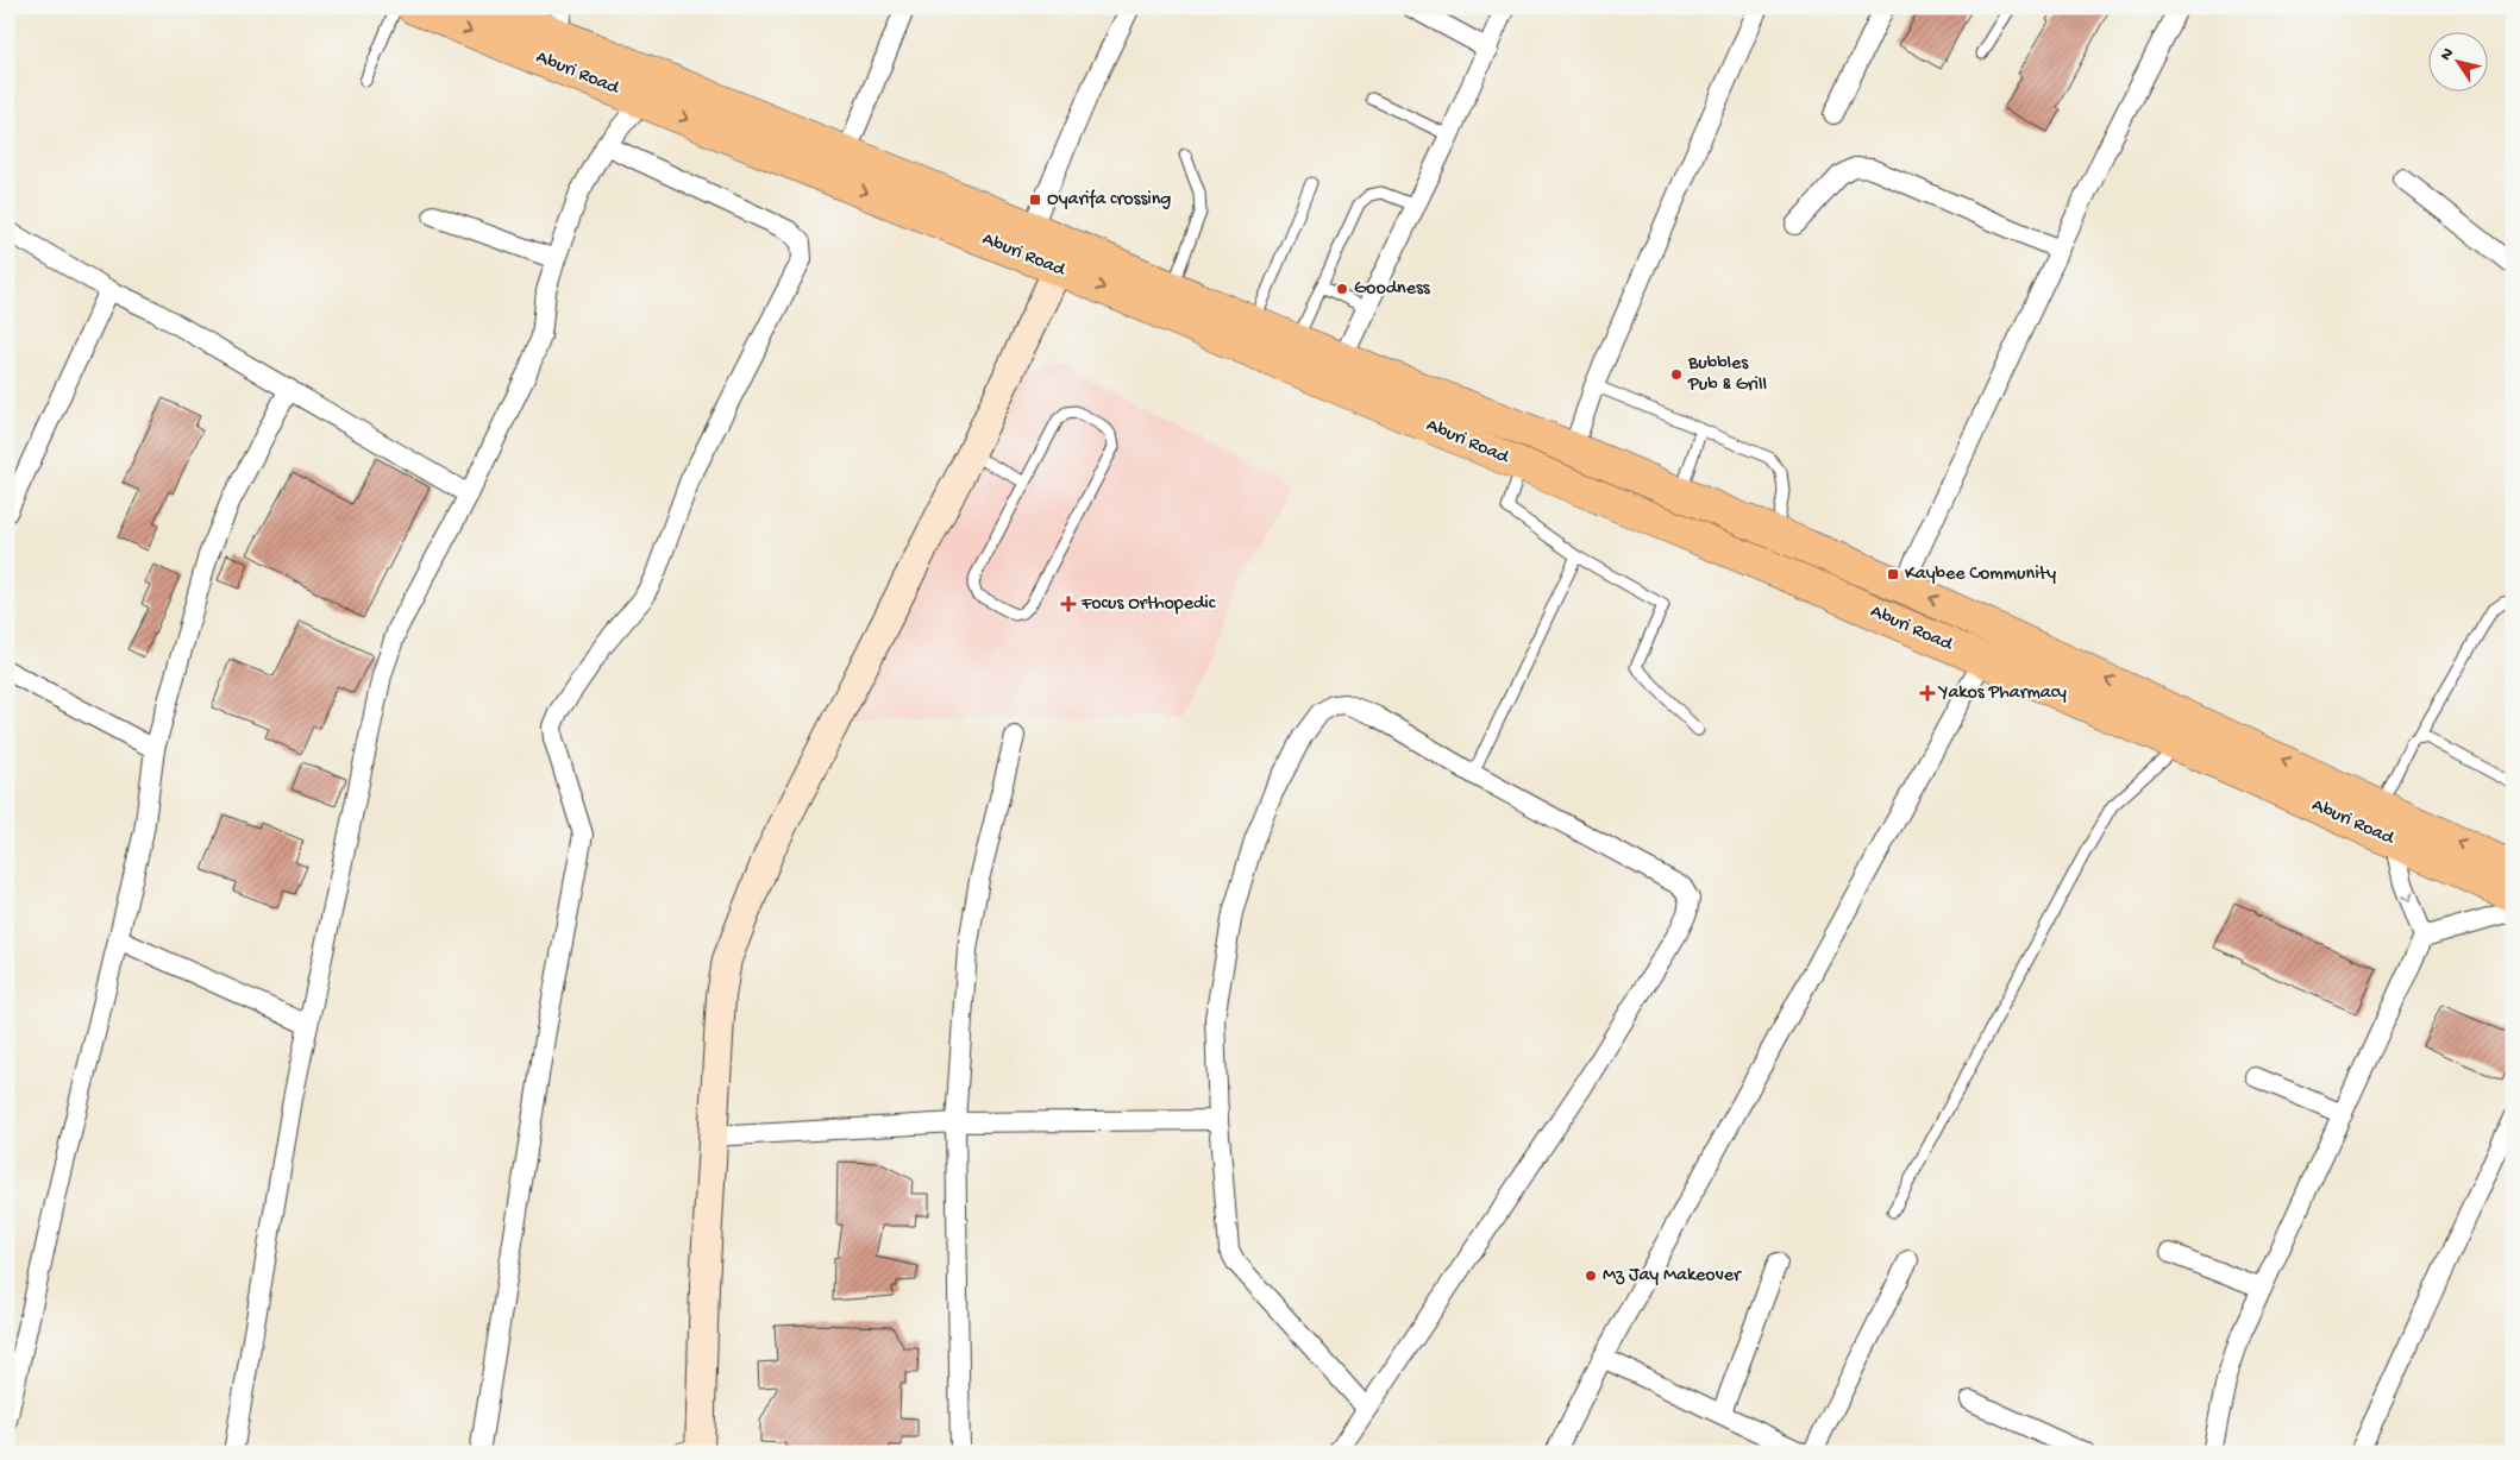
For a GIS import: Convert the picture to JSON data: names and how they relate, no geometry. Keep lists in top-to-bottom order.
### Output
{
  "streets": {
    "highway": ["Aburi Road"]
  },
  "places": {
    "transit": ["Oyarifa crossing", "Kaybee Community"],
    "other": ["Goodness", "Bubbles Pub & Grill", "Mz Jay Makeover"],
    "health": ["Focus Orthopedic", "Yakos Pharmacy"]
  },
  "north": "top left"
}
